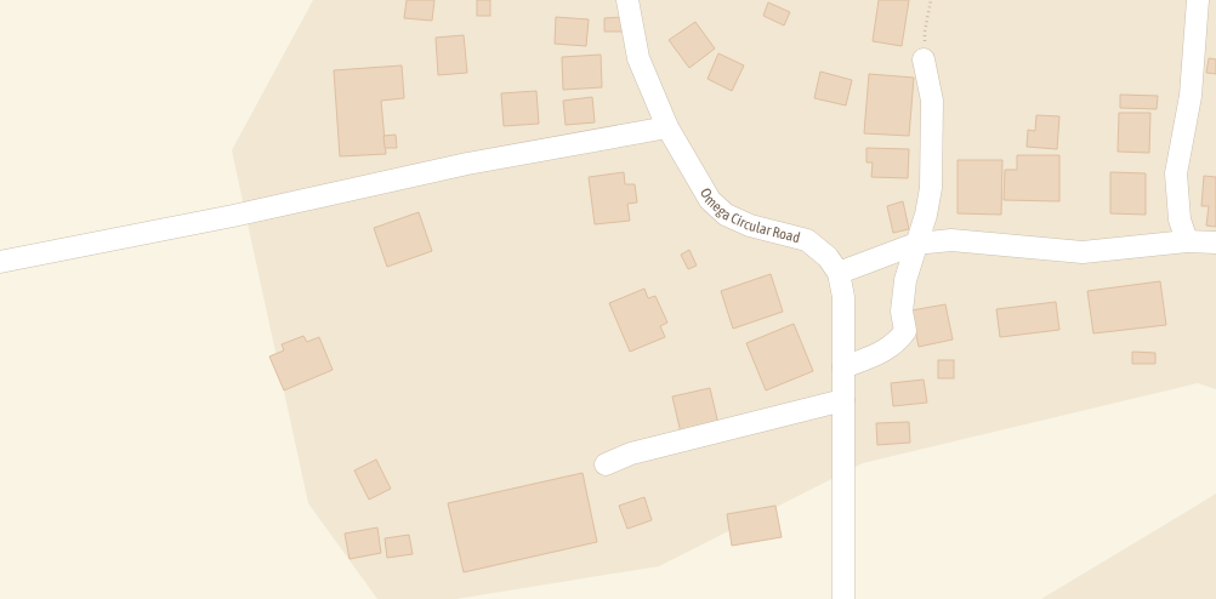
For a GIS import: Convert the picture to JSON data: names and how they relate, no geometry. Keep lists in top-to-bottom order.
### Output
{
  "streets": {
    "street": ["Omega Circular Road"]
  }
}
